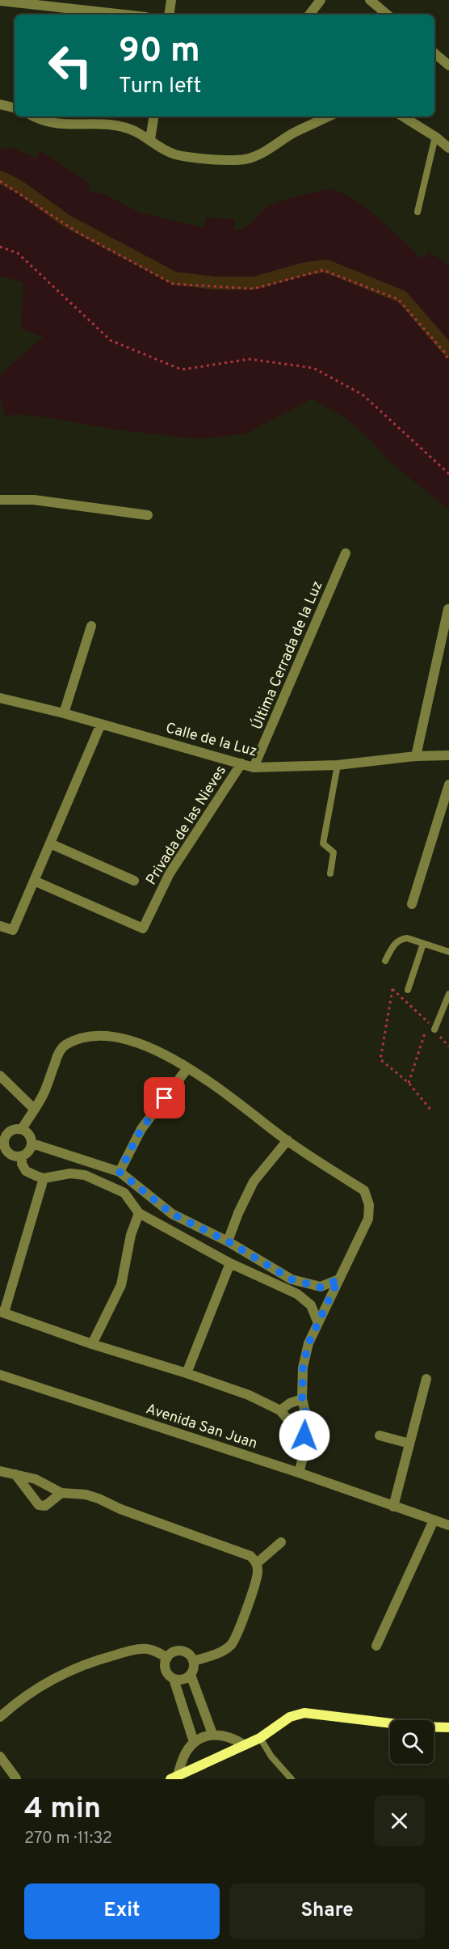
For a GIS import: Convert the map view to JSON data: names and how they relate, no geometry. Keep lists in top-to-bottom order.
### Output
{
  "streets": {
    "street": [
      "Última Cerrada de la Luz",
      "Calle de la Luz",
      "Privada de las Nieves",
      "Avenida San Juan"
    ]
  },
  "crossings": [
    ["Última Cerrada de la Luz", "Calle de la Luz"],
    ["Calle de la Luz", "Privada de las Nieves"]
  ],
  "page": {
    "turn": ["90 m", "Turn left"],
    "heading": ["4 min", "270 m · 11:32"],
    "buttons": ["Exit", "Share"]
  }
}
